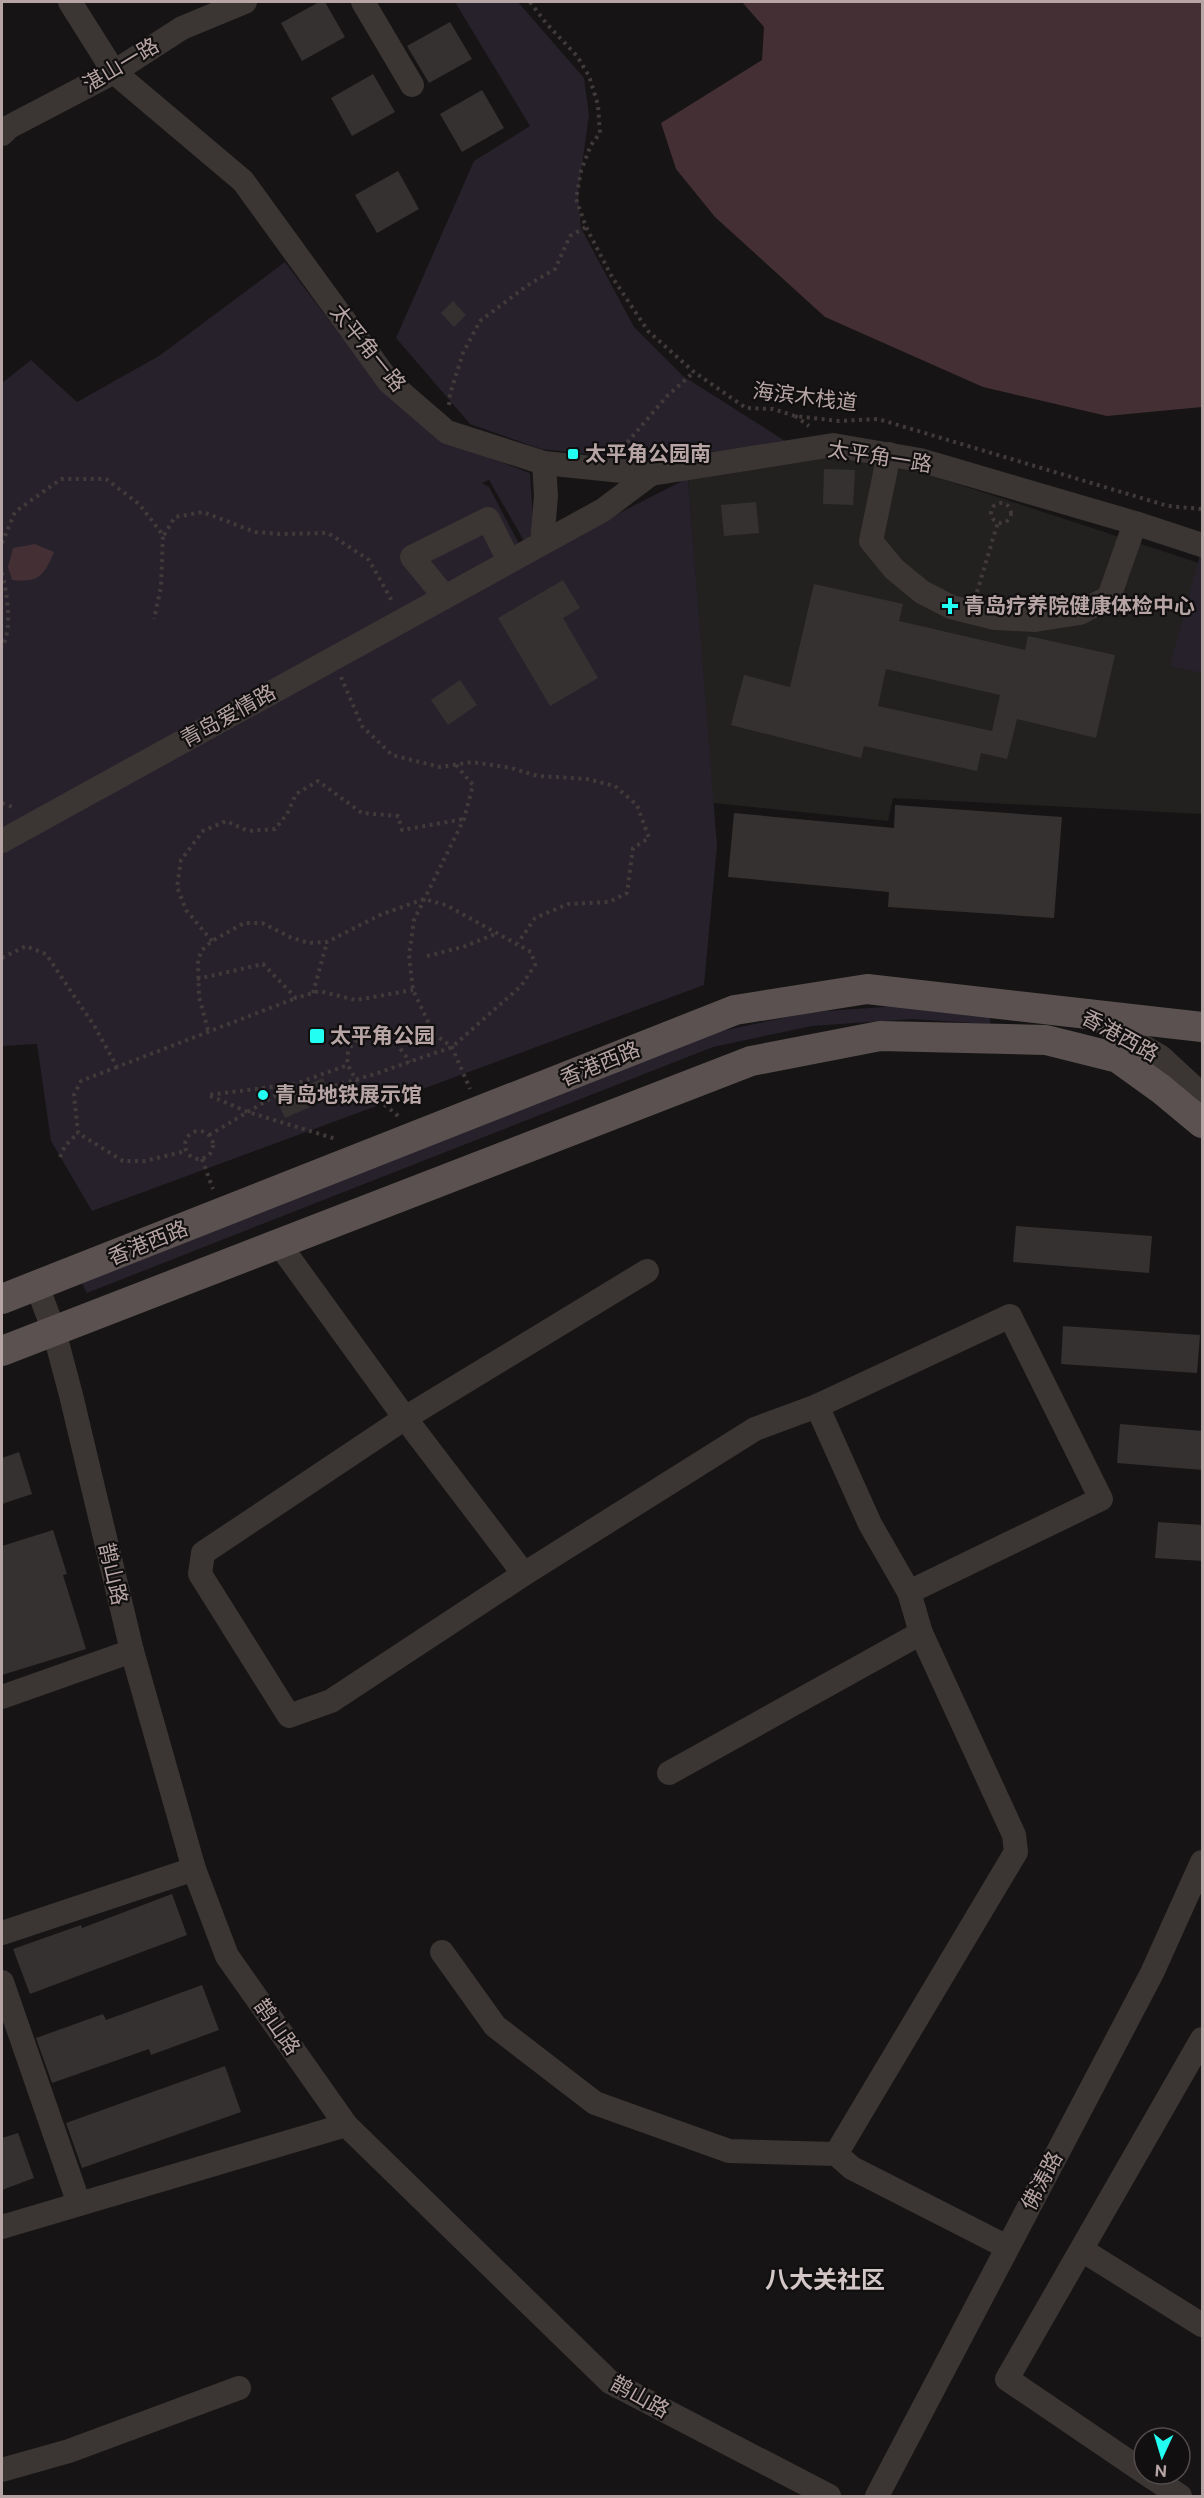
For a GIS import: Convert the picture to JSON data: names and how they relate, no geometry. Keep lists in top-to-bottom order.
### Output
{
  "streets": {
    "main road": ["香港西路"],
    "street": [
      "湛山一路",
      "太平角一路",
      "青岛爱情路",
      "鹊山路",
      "佛涛路"
    ],
    "path": ["海滨木栈道"]
  },
  "crossings": [
    ["湛山一路", "太平角一路"],
    ["太平角一路", "青岛爱情路"],
    ["香港西路", "鹊山路"]
  ],
  "districts": ["八大关社区"],
  "places": {
    "transit": ["太平角公园南", "太平角公园"],
    "health": ["青岛疗养院健康体检中心"],
    "other": ["青岛地铁展示馆"]
  },
  "north": "bottom"
}
